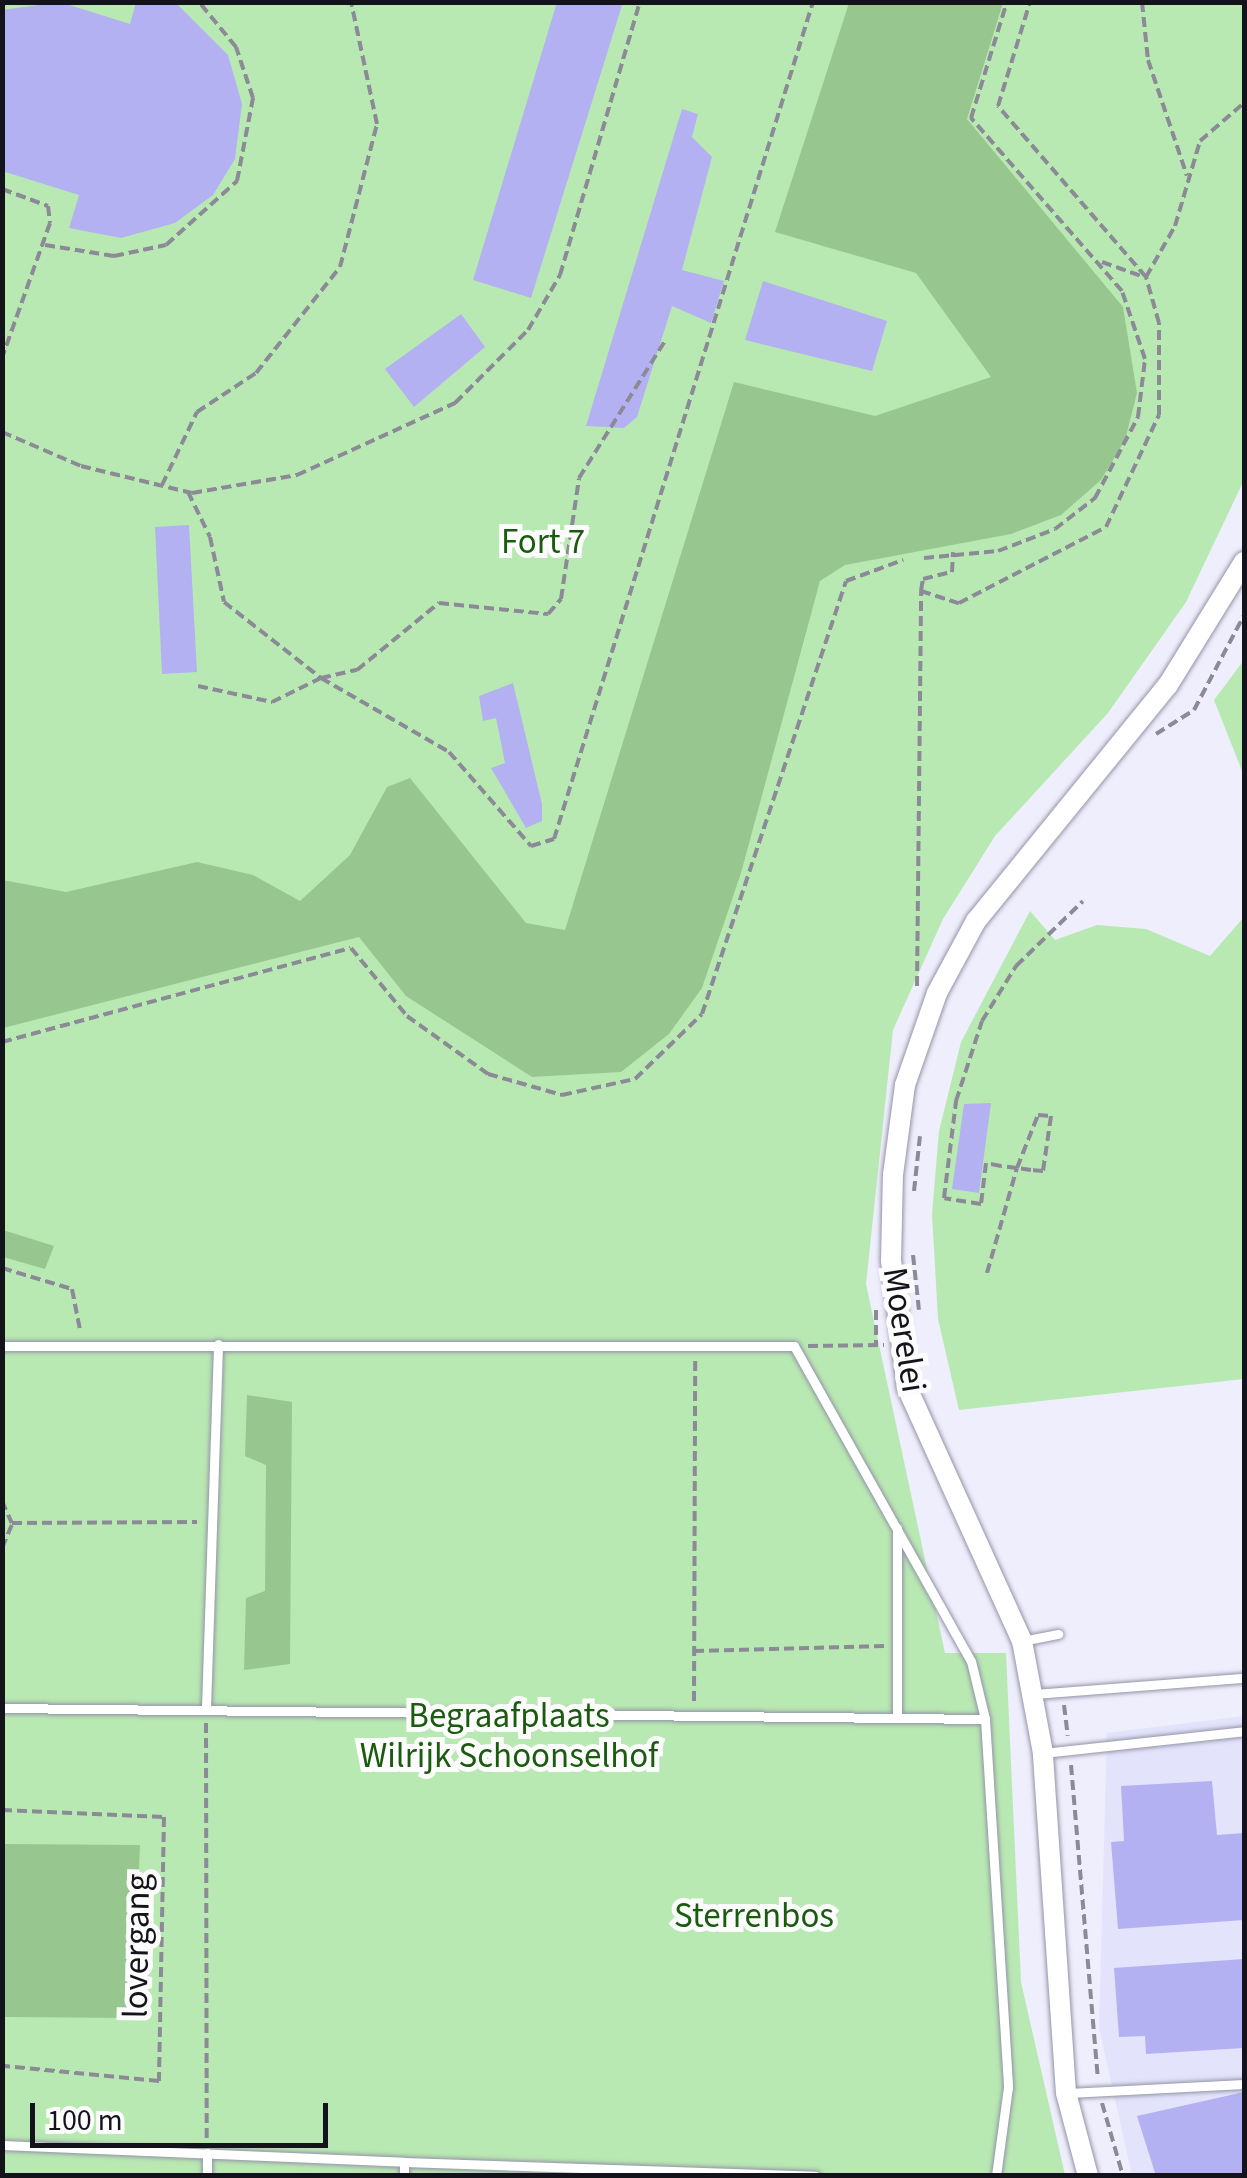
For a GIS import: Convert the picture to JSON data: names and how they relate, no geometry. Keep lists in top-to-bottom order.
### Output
{
  "streets": {
    "street": ["Moerelei"],
    "path": ["lovergang"]
  },
  "parks": ["Fort 7", "Begraafplaats Wilrijk Schoonselhof", "Sterrenbos"],
  "scale_bar": "100 m"
}
